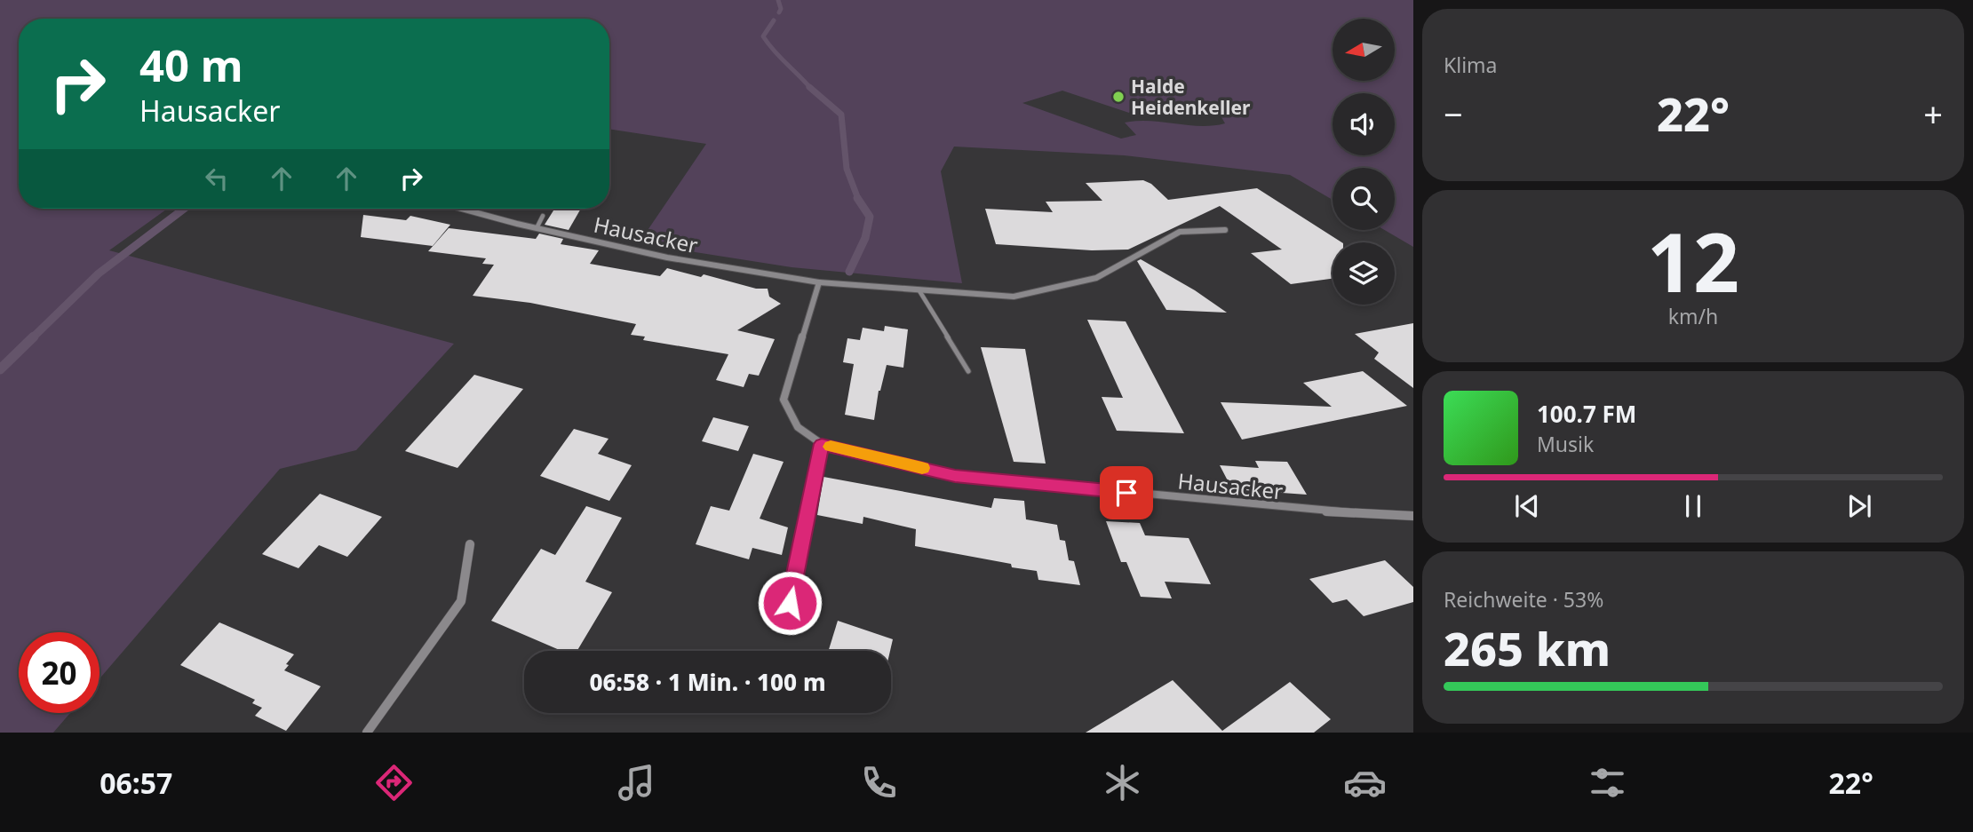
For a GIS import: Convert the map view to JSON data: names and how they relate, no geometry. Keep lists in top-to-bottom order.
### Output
{
  "streets": {
    "street": ["Hausacker"]
  },
  "places": ["Halde Heidenkeller"],
  "north": "left",
  "page": {
    "tile": [
      "Klima",
      ["12", "km/h"],
      ["Reichweite · 53%", "265 km"]
    ],
    "turn": ["40 m", "Hausacker"],
    "heat": ["−", "22°", "+"],
    "song": ["100.7 FM", "Musik"],
    "limit": "20",
    "trip": "06:58 · 1 Min. · 100 m",
    "tabs": ["06:57", "22°"]
  }
}
